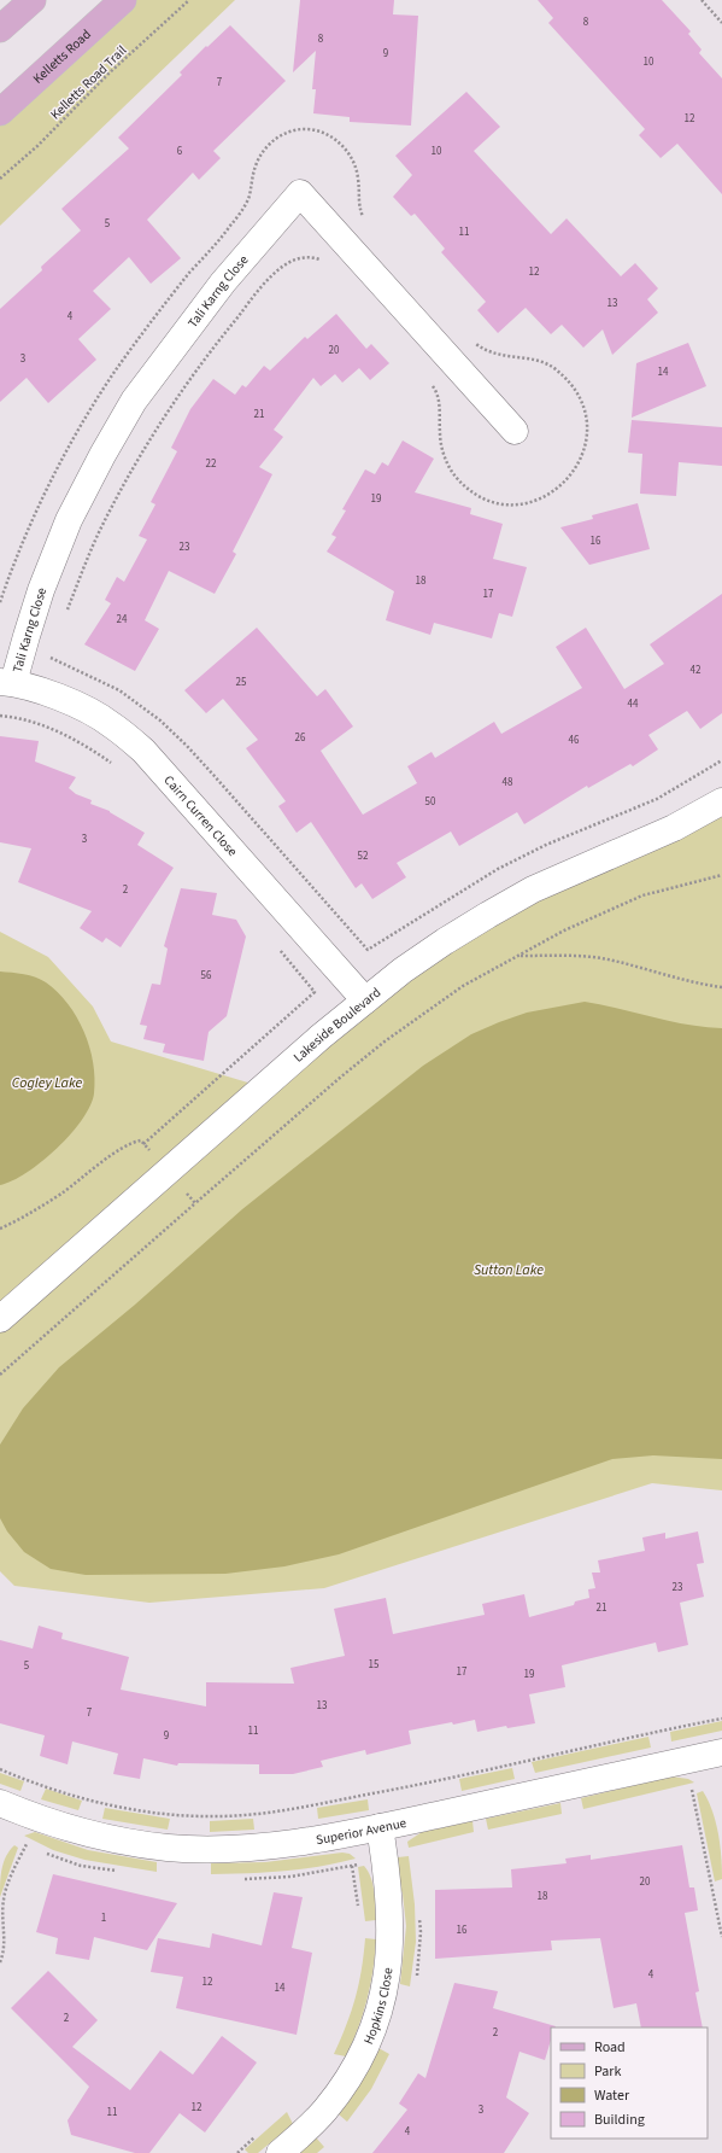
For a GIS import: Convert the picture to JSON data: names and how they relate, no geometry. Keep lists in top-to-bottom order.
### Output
{
  "streets": {
    "main road": ["Kelletts Road"],
    "street": [
      "Tali Karng Close",
      "Cairn Curren Close",
      "Lakeside Boulevard",
      "Superior Avenue",
      "Hopkins Close"
    ],
    "path": ["Kelletts Road Trail"]
  },
  "crossings": [
    ["Tali Karng Close", "Cairn Curren Close"],
    ["Cairn Curren Close", "Lakeside Boulevard"],
    ["Superior Avenue", "Hopkins Close"]
  ],
  "water": ["Cogley Lake", "Sutton Lake"],
  "house_numbers": [
    "8",
    "8",
    "9",
    "10",
    "7",
    "12",
    "6",
    "10",
    "5",
    "11",
    "12",
    "13",
    "4",
    "20",
    "3",
    "14",
    "21",
    "22",
    "19",
    "16",
    "23",
    "18",
    "17",
    "24",
    "42",
    "25",
    "44",
    "26",
    "46",
    "48",
    "50",
    "3",
    "52",
    "2",
    "56",
    "23",
    "21",
    "15",
    "5",
    "17",
    "19",
    "13",
    "7",
    "11",
    "9",
    "20",
    "18",
    "1",
    "16",
    "4",
    "12",
    "14",
    "2",
    "2",
    "12",
    "3",
    "11",
    "4"
  ],
  "legend": [
    "Road",
    "Park",
    "Water",
    "Building"
  ]
}
